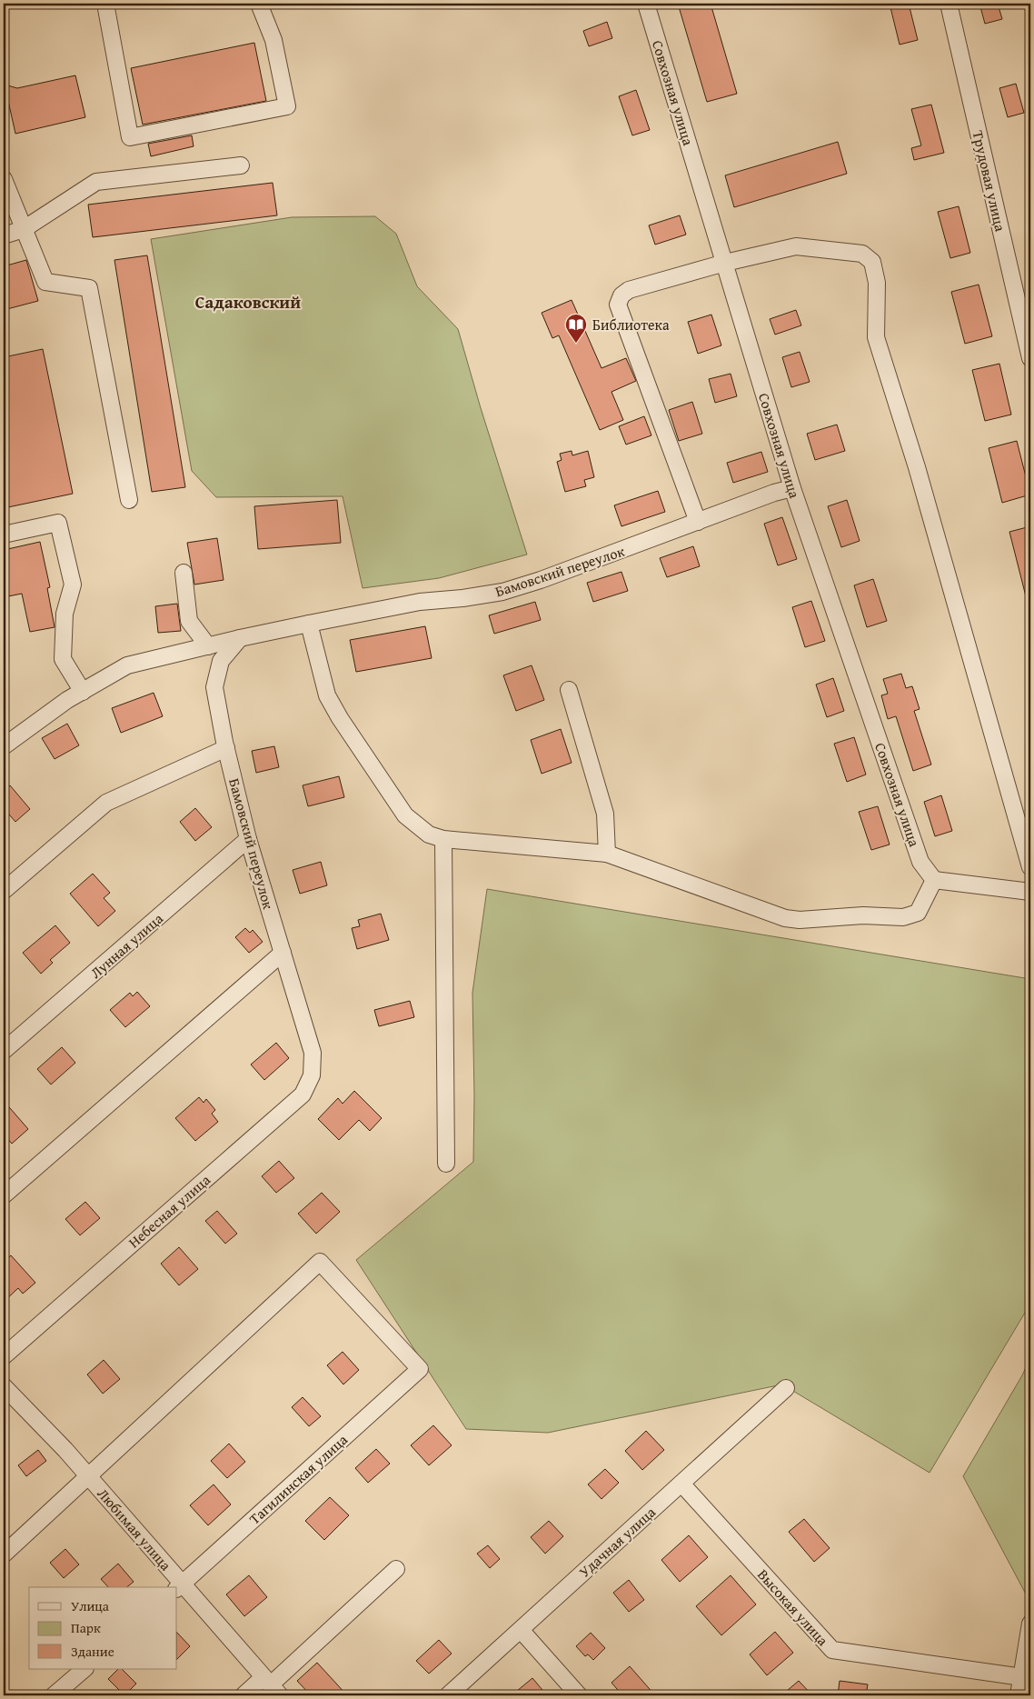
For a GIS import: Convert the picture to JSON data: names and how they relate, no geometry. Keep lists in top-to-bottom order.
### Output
{
  "streets": {
    "street": [
      "Совхозная улица",
      "Трудовая улица",
      "Бамовский переулок",
      "Лунная улица",
      "Небесная улица",
      "Тагилинская улица",
      "Любимая улица",
      "Удачная улица",
      "Высокая улица"
    ]
  },
  "crossings": [
    ["Совхозная улица", "Бамовский переулок"],
    ["Бамовский переулок", "Лунная улица"],
    ["Бамовский переулок", "Небесная улица"],
    ["Тагилинская улица", "Любимая улица"],
    ["Удачная улица", "Высокая улица"]
  ],
  "districts": ["Садаковский"],
  "places": {
    "library": ["Библиотека"]
  },
  "legend": ["Улица", "Парк", "Здание"]
}
